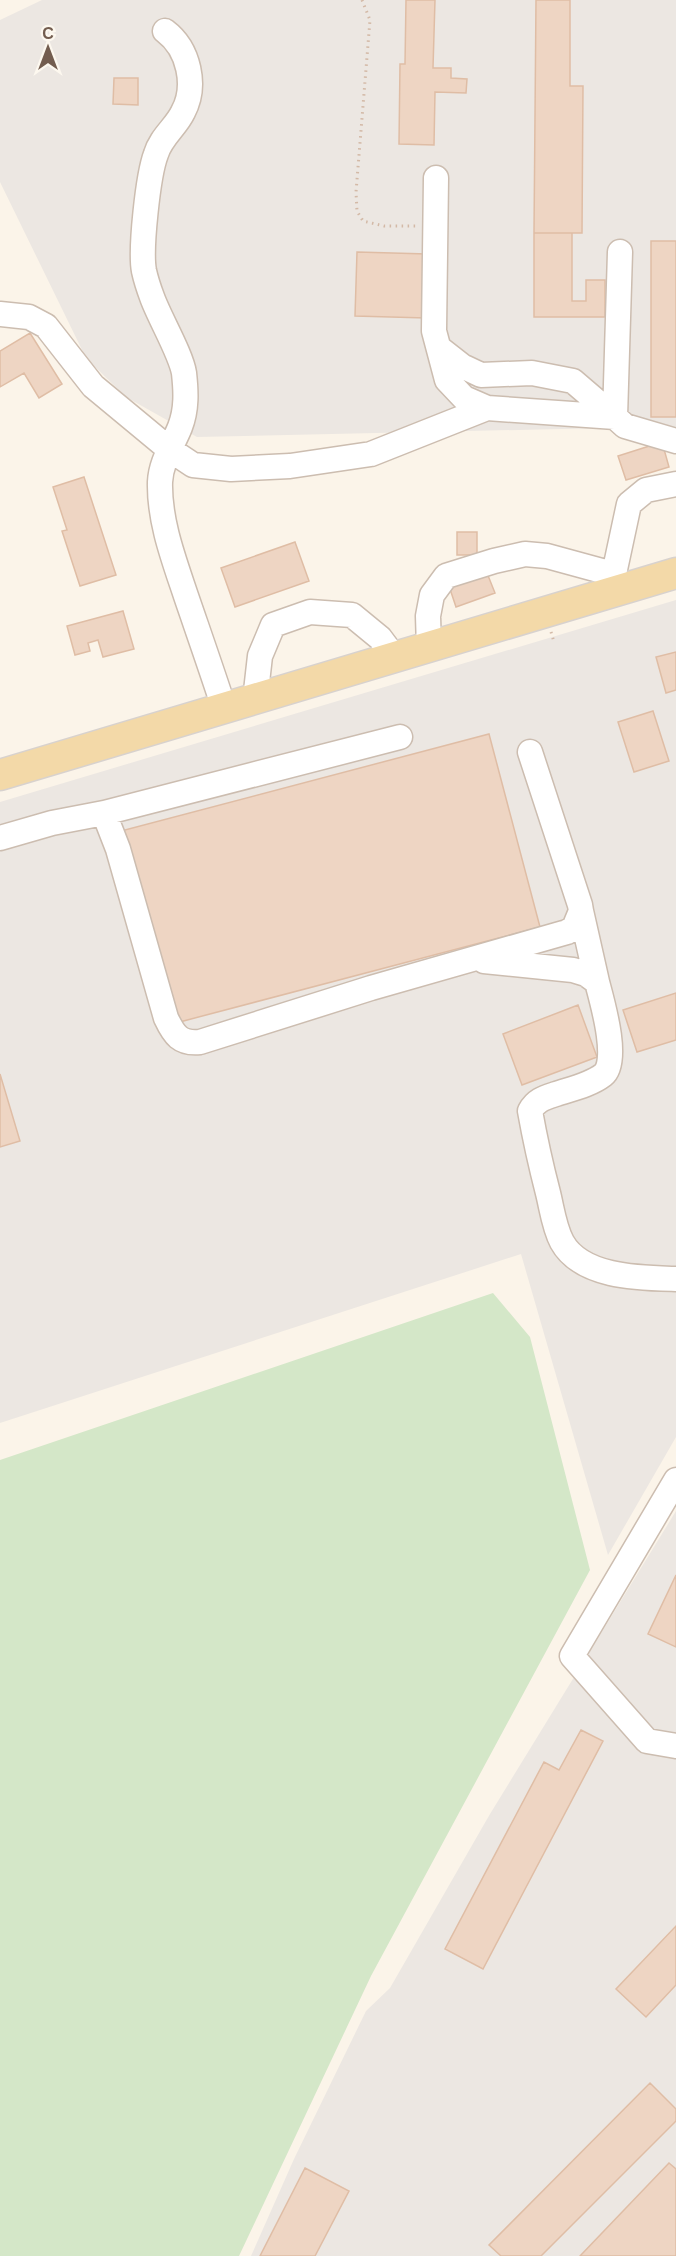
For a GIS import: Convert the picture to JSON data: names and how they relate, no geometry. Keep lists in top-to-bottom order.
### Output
{
  "north": "top"
}
